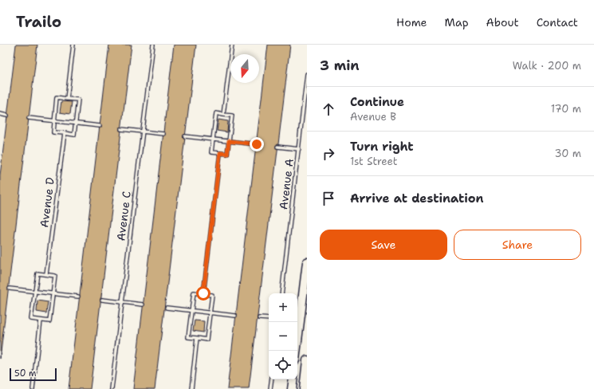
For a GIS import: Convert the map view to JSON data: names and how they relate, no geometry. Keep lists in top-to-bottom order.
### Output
{
  "streets": {
    "lane": ["Avenue A", "Avenue D", "Avenue C"]
  },
  "scale_bar": "50 m",
  "north": "bottom",
  "page": {
    "header": "Trailo",
    "nav": [
      "Home",
      "Map",
      "About",
      "Contact"
    ],
    "heading": ["3 min", "Walk · 200 m"],
    "list": [
      ["Continue", "Avenue B", "170 m"],
      ["Turn right", "1st Street", "30 m"],
      "Arrive at destination"
    ],
    "buttons": ["Save", "Share"],
    "map_buttons": ["+", "−"],
    "scale": "50 m"
  }
}
